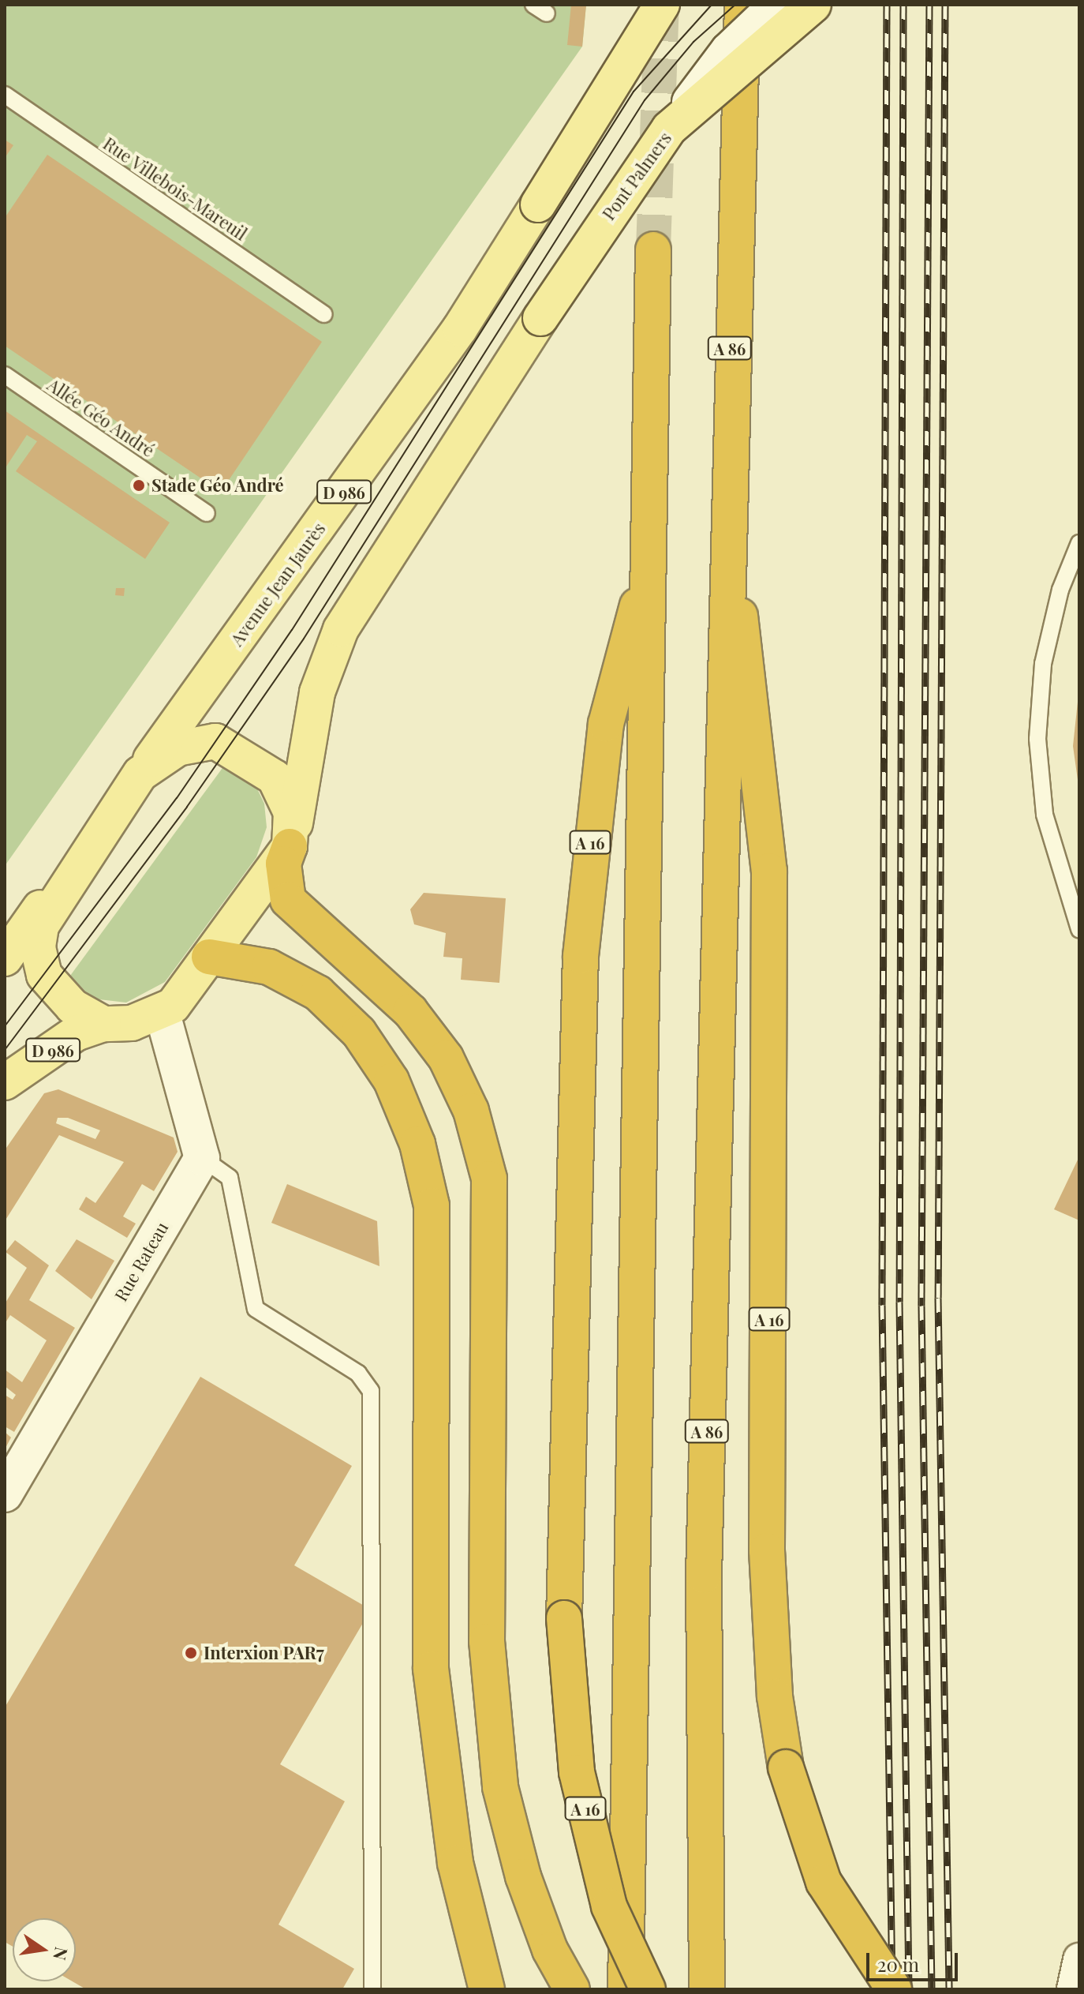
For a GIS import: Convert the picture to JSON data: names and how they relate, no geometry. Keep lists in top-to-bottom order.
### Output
{
  "streets": {
    "highway": ["A 86", "A 16"],
    "main road": ["Pont Palmers", "D 986", "Avenue Jean Jaurès"],
    "street": ["Rue Rateau"],
    "lane": ["Rue Villebois-Mareuil", "Allée Géo André"]
  },
  "crossings": [
    ["A 86", "A 16"]
  ],
  "places": ["Stade Géo André", "Interxion PAR7"],
  "scale_bar": "20 m",
  "north": "right"
}
